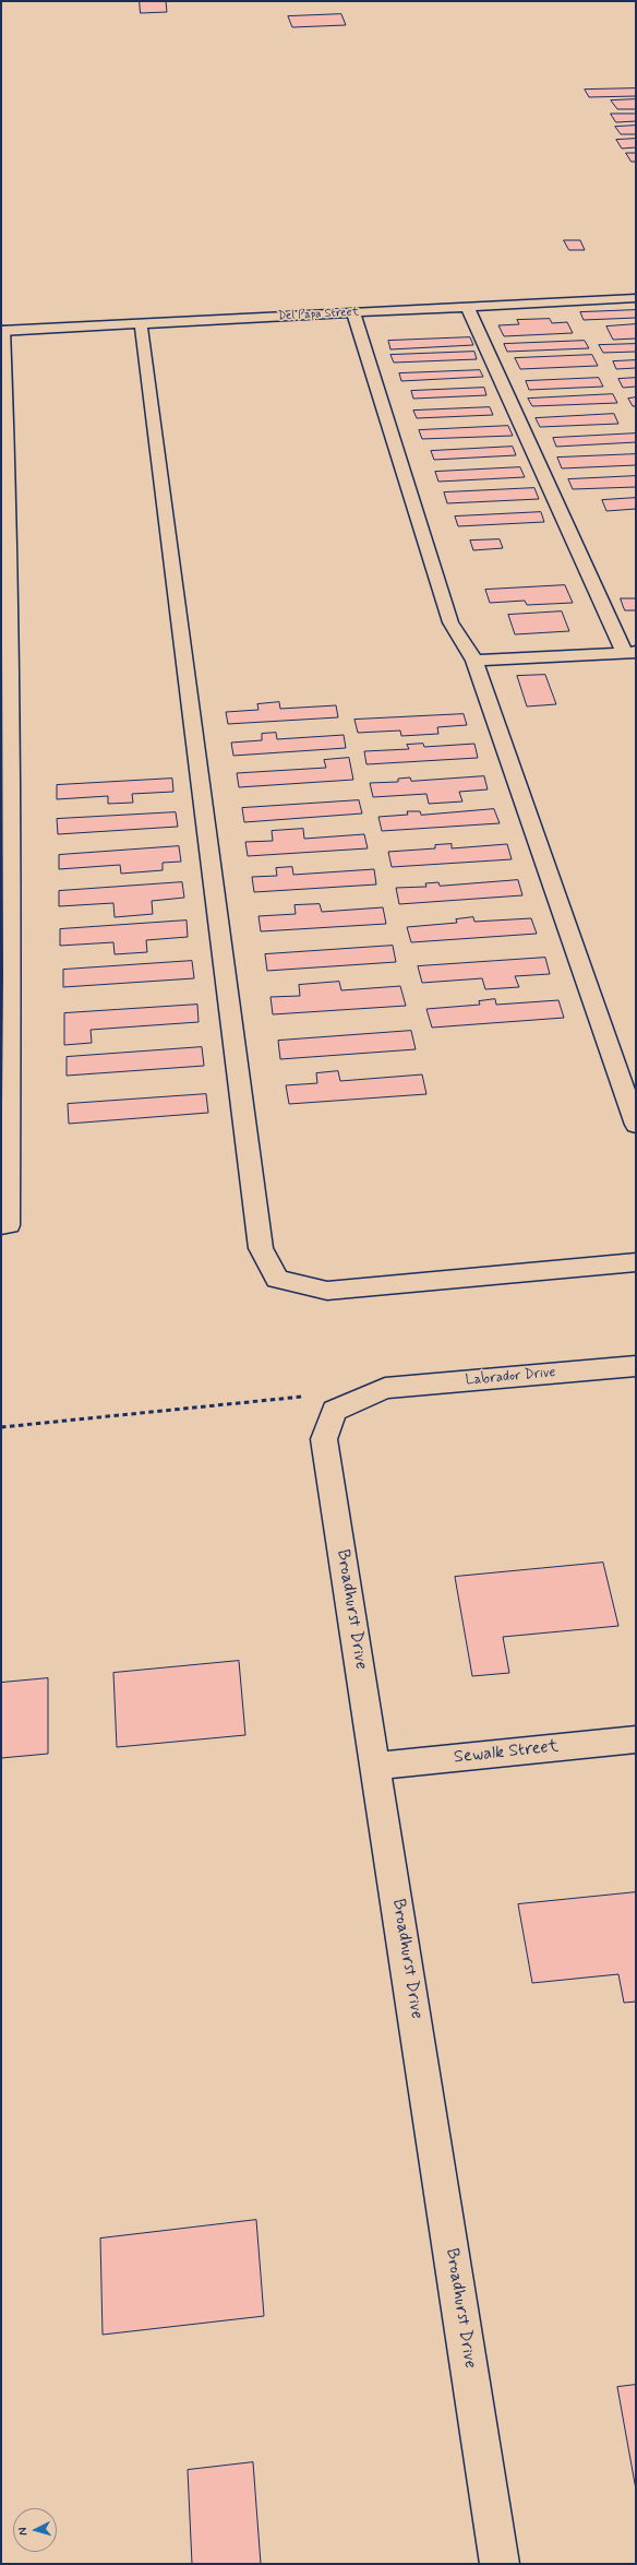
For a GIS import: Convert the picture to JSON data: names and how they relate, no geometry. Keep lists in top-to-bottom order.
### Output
{
  "streets": {
    "street": [
      "Del Papa Street",
      "Labrador Drive",
      "Broadhurst Drive",
      "Sewalk Street"
    ]
  },
  "crossings": [
    ["Labrador Drive", "Broadhurst Drive"],
    ["Broadhurst Drive", "Sewalk Street"]
  ],
  "north": "left"
}
